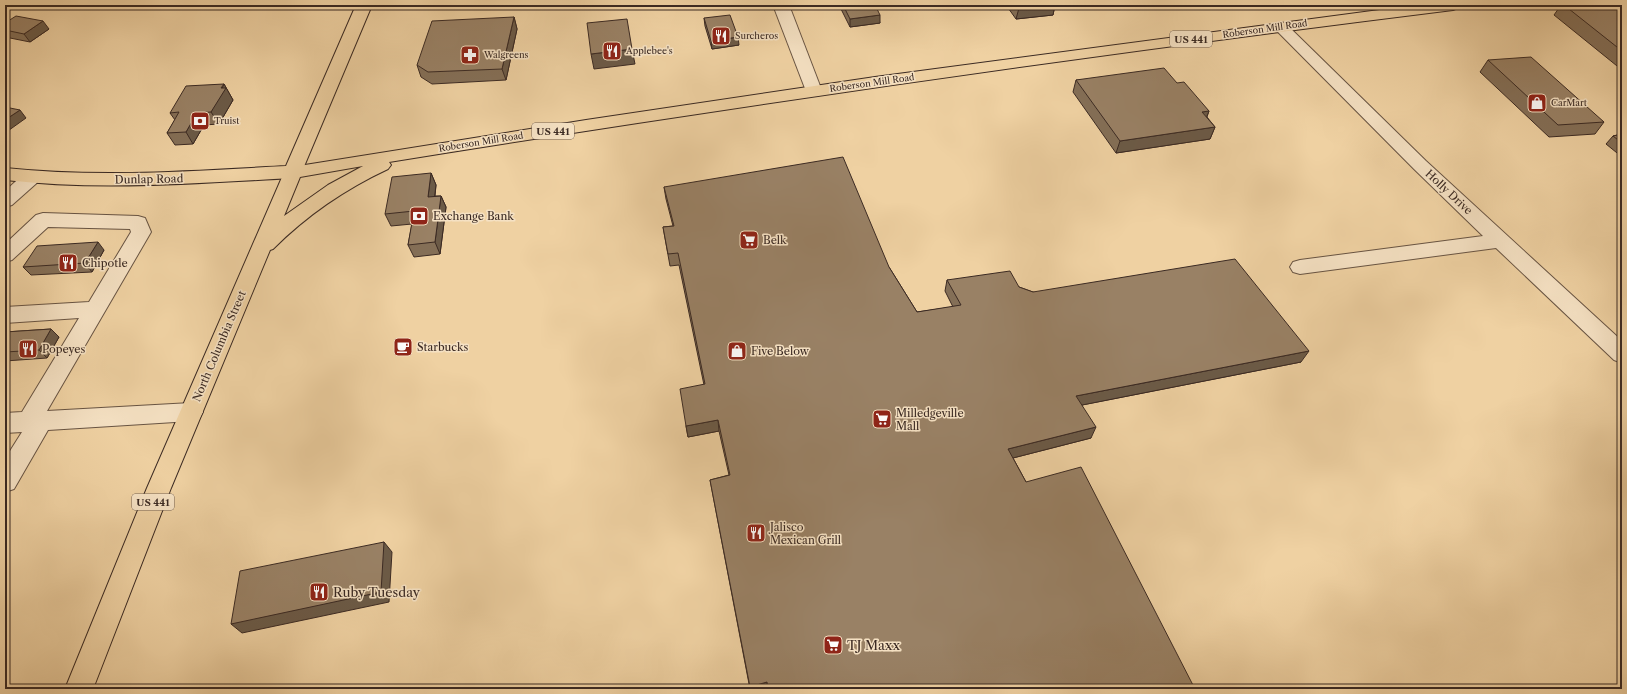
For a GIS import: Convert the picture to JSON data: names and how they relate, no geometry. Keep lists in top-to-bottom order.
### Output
{
  "streets": {
    "main road": [
      "Roberson Mill Road",
      "US 441",
      "Dunlap Road",
      "North Columbia Street"
    ],
    "street": ["Holly Drive"]
  },
  "crossings": [
    ["Roberson Mill Road", "US 441"],
    ["Roberson Mill Road", "Dunlap Road"],
    ["Roberson Mill Road", "Holly Drive"],
    ["Roberson Mill Road", "North Columbia Street"],
    ["US 441", "North Columbia Street"],
    ["Dunlap Road", "North Columbia Street"]
  ],
  "places": {
    "restaurant": [
      "Surcheros",
      "Applebee's",
      "Chipotle",
      "Popeyes",
      "Jalisco Mexican Grill",
      "Ruby Tuesday"
    ],
    "pharmacy": ["Walgreens"],
    "shop": ["CarMart", "Five Below"],
    "bank": ["Truist", "Exchange Bank"],
    "supermarket": ["Belk", "Milledgeville Mall", "TJ Maxx"],
    "cafe": ["Starbucks"]
  }
}
